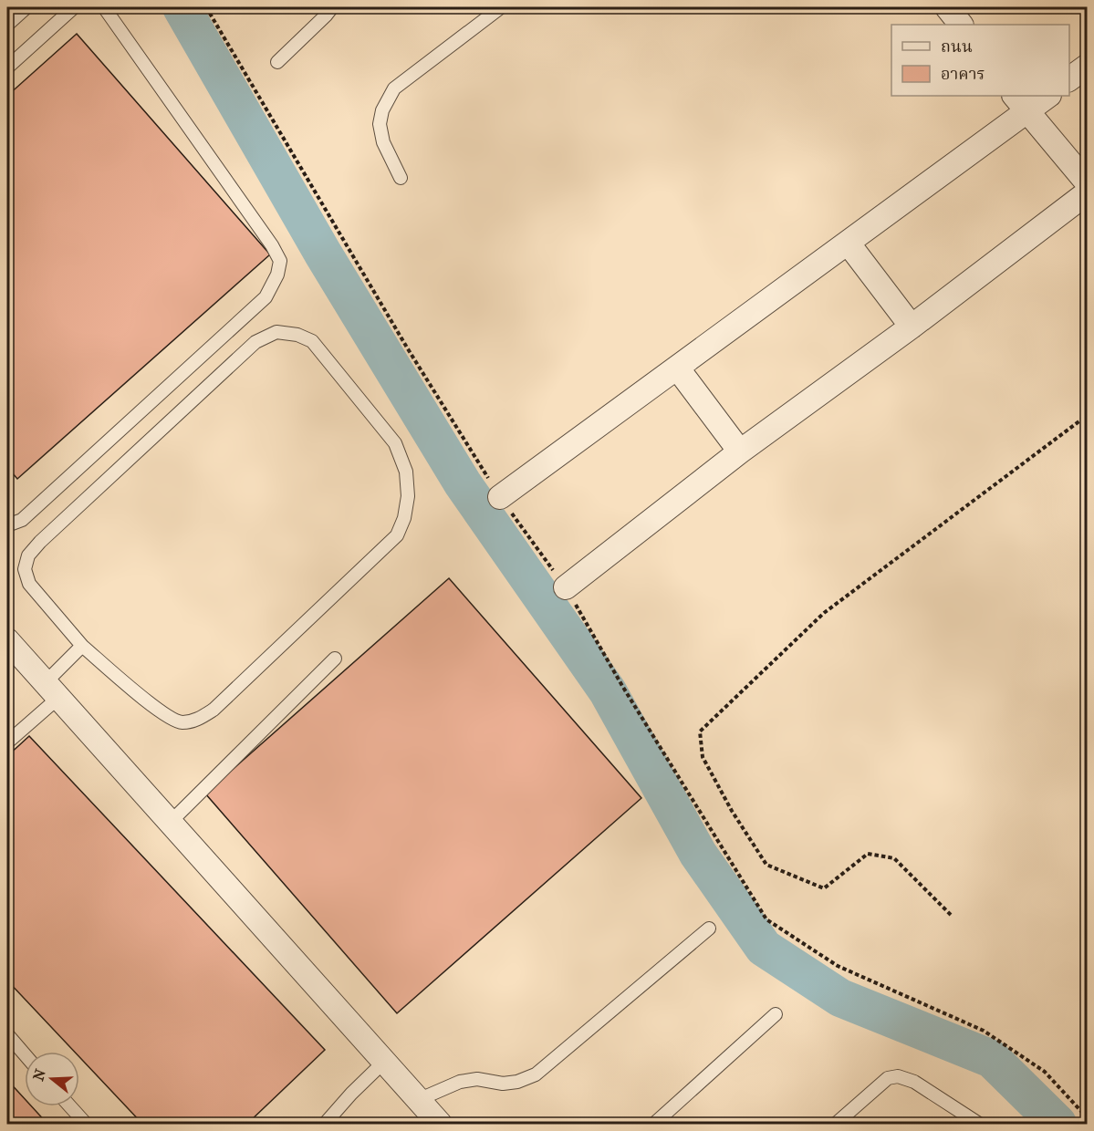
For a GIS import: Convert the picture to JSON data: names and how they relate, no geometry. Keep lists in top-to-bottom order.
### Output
{
  "legend": ["ถนน", "อาคาร"],
  "north": "left"
}
